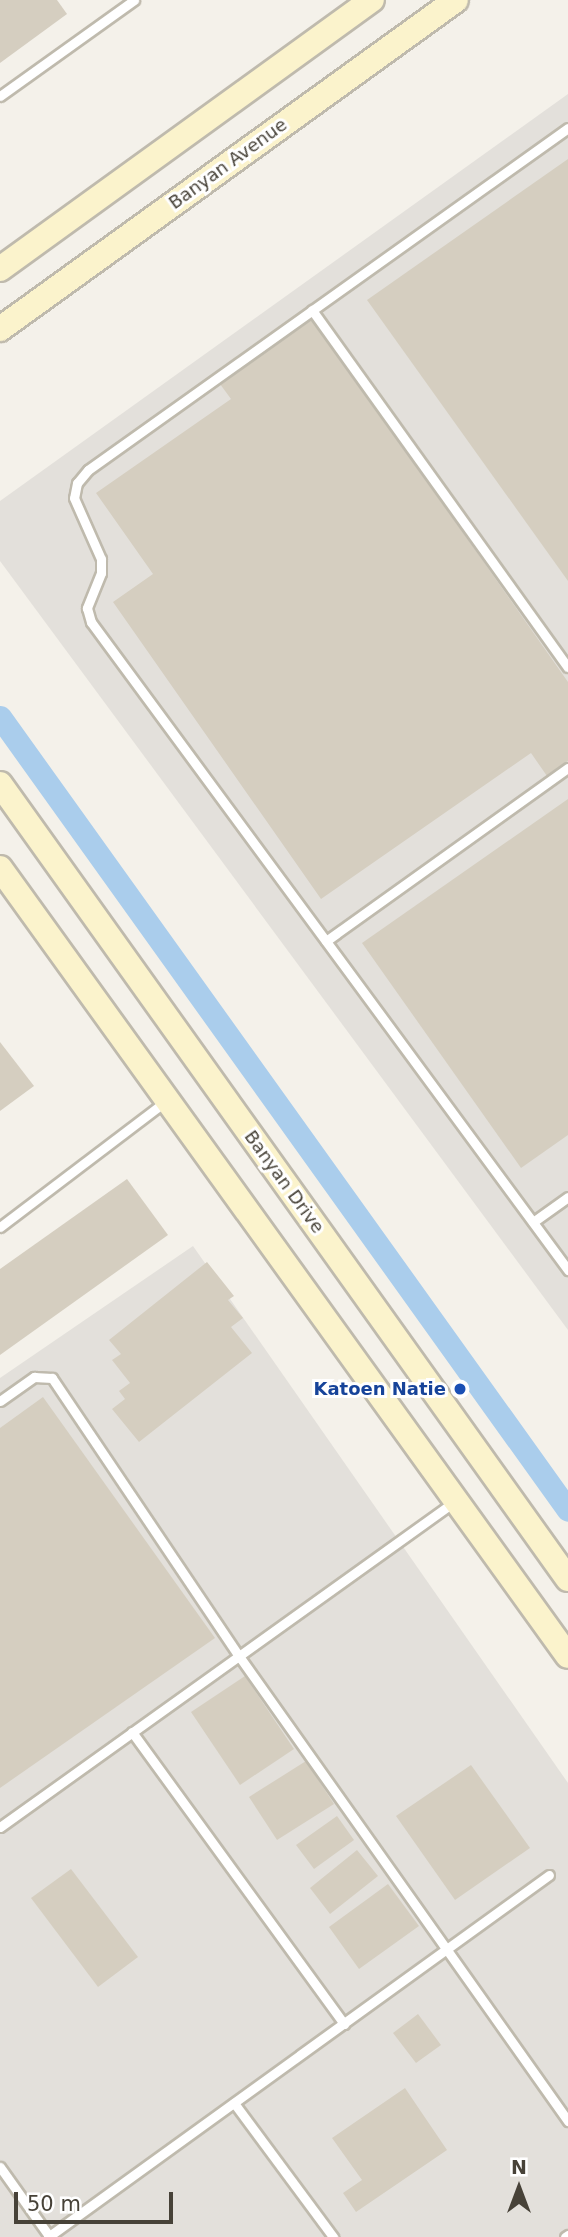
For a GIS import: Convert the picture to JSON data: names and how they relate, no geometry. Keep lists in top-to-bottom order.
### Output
{
  "streets": {
    "street": ["Banyan Avenue", "Banyan Drive"]
  },
  "places": ["Katoen Natie"],
  "scale_bar": "50 m",
  "north": "top"
}
